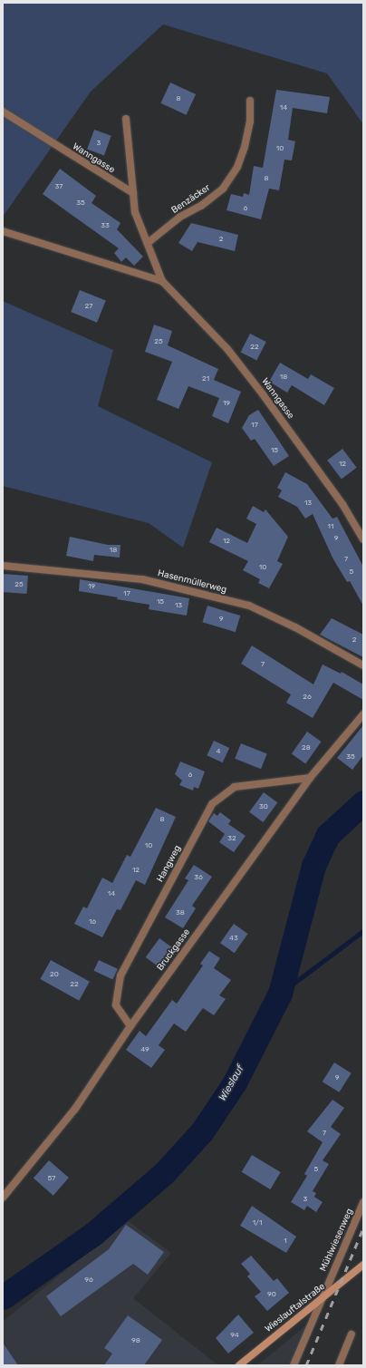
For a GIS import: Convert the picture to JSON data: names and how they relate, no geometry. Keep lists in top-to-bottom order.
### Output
{
  "streets": {
    "street": [
      "Wanngasse",
      "Benzäcker",
      "Hasenmüllerweg",
      "Hangweg",
      "Bruckgasse",
      "Mühlwiesenweg",
      "Wieslauftalstraße"
    ]
  },
  "crossings": [
    ["Wanngasse", "Benzäcker"],
    ["Hangweg", "Bruckgasse"],
    ["Mühlwiesenweg", "Wieslauftalstraße"]
  ],
  "water": ["Wieslauf"],
  "house_numbers": [
    "8",
    "14",
    "3",
    "10",
    "8",
    "37",
    "35",
    "6",
    "33",
    "2",
    "27",
    "25",
    "22",
    "18",
    "21",
    "19",
    "17",
    "15",
    "12",
    "13",
    "11",
    "9",
    "12",
    "18",
    "7",
    "10",
    "5",
    "25",
    "19",
    "17",
    "15",
    "13",
    "9",
    "2",
    "7",
    "26",
    "28",
    "4",
    "35",
    "6",
    "30",
    "8",
    "32",
    "10",
    "12",
    "36",
    "14",
    "38",
    "16",
    "43",
    "20",
    "22",
    "49",
    "9",
    "7",
    "5",
    "57",
    "3",
    "1/1",
    "1",
    "96",
    "90",
    "94",
    "98"
  ]
}
